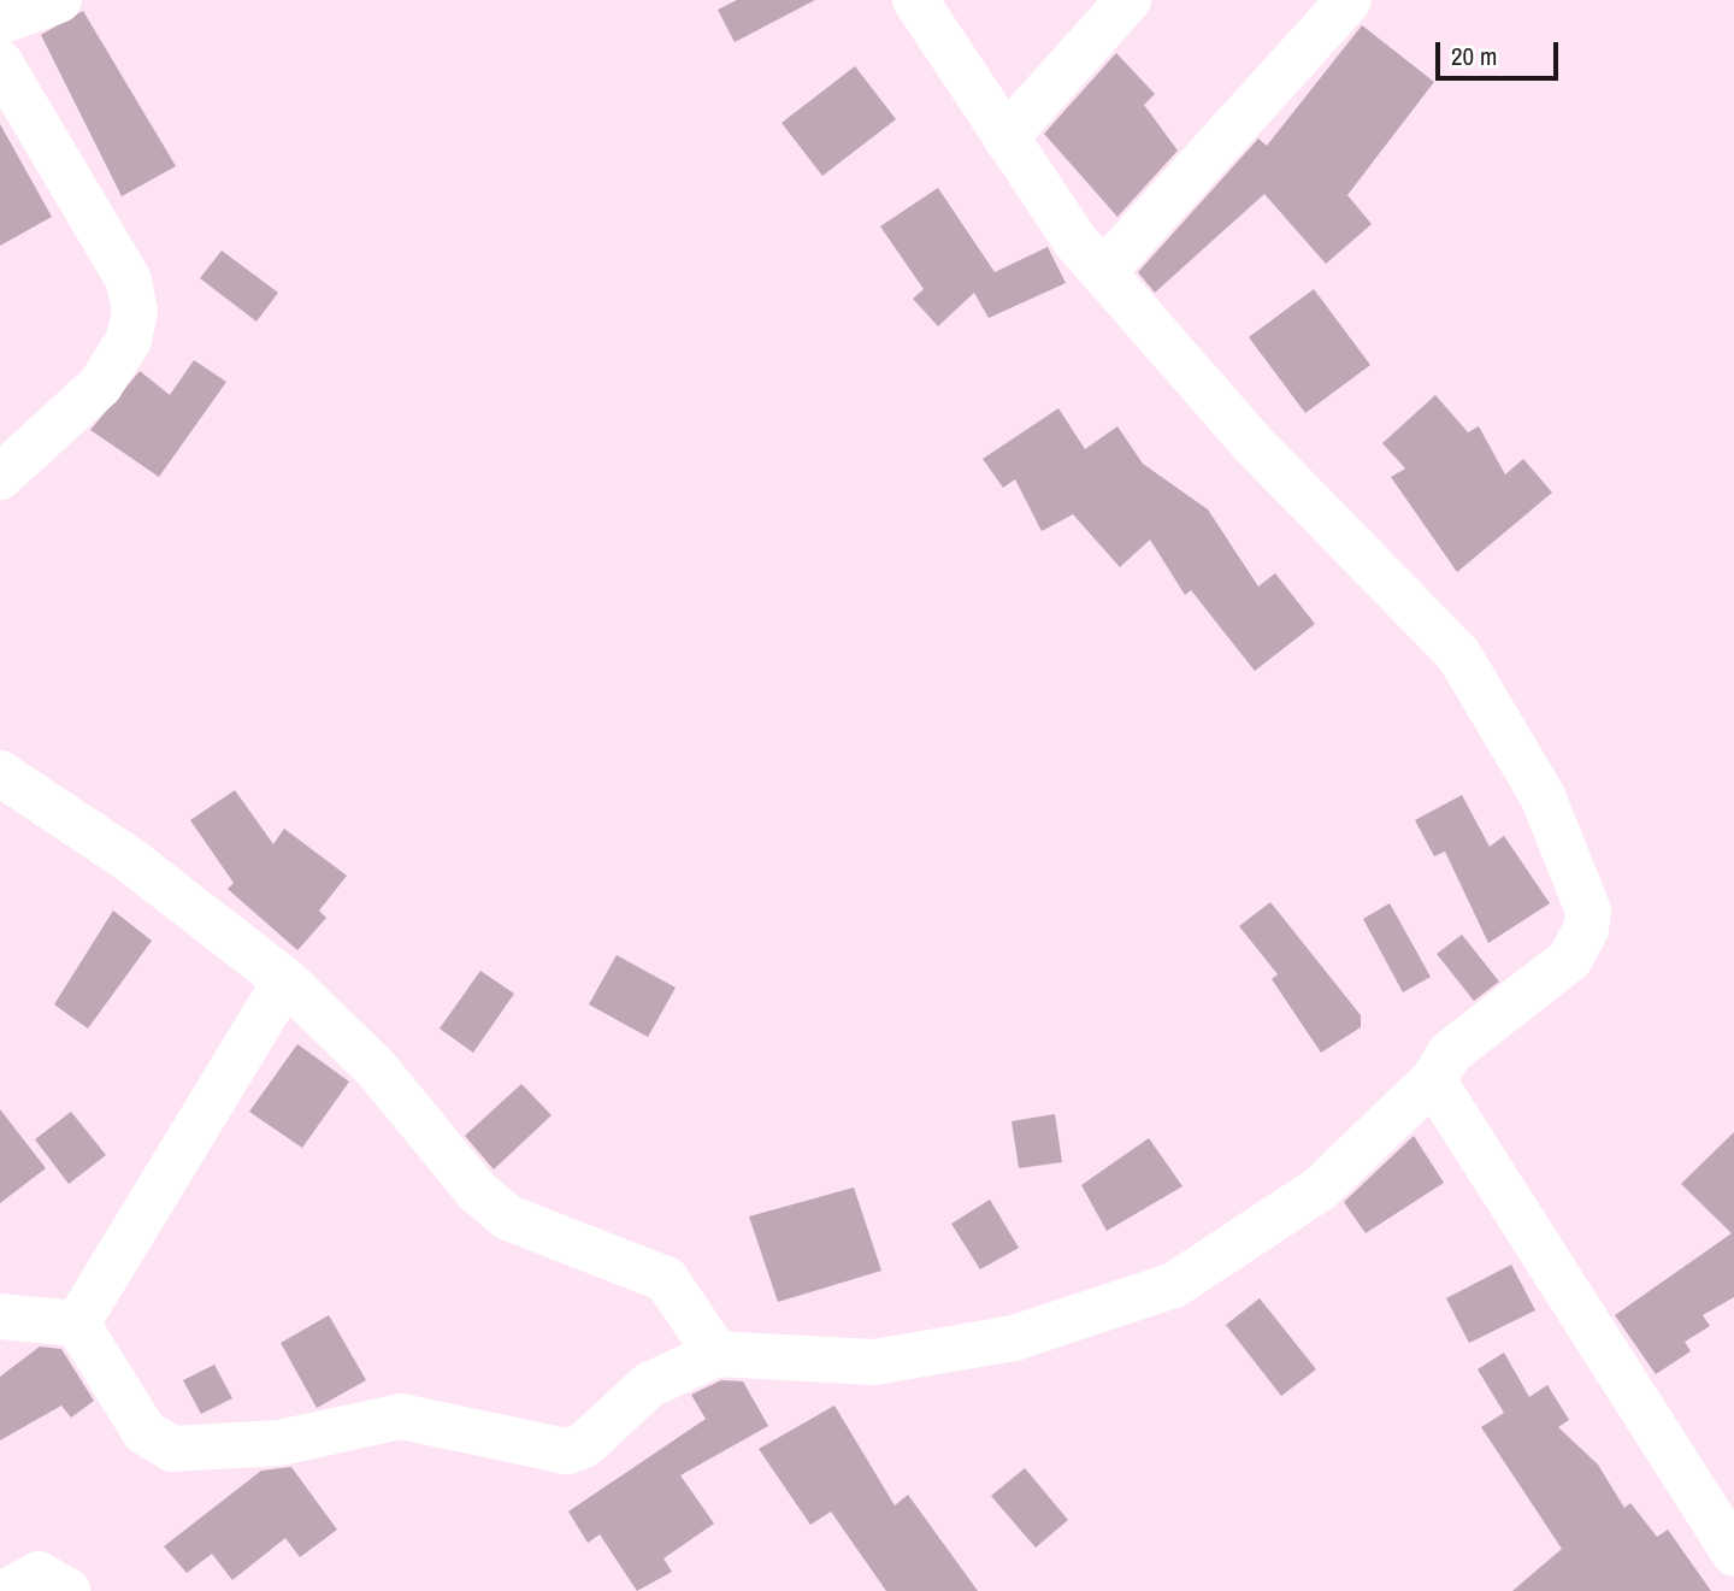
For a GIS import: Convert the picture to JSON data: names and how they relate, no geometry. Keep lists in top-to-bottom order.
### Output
{
  "scale_bar": "20 m"
}
